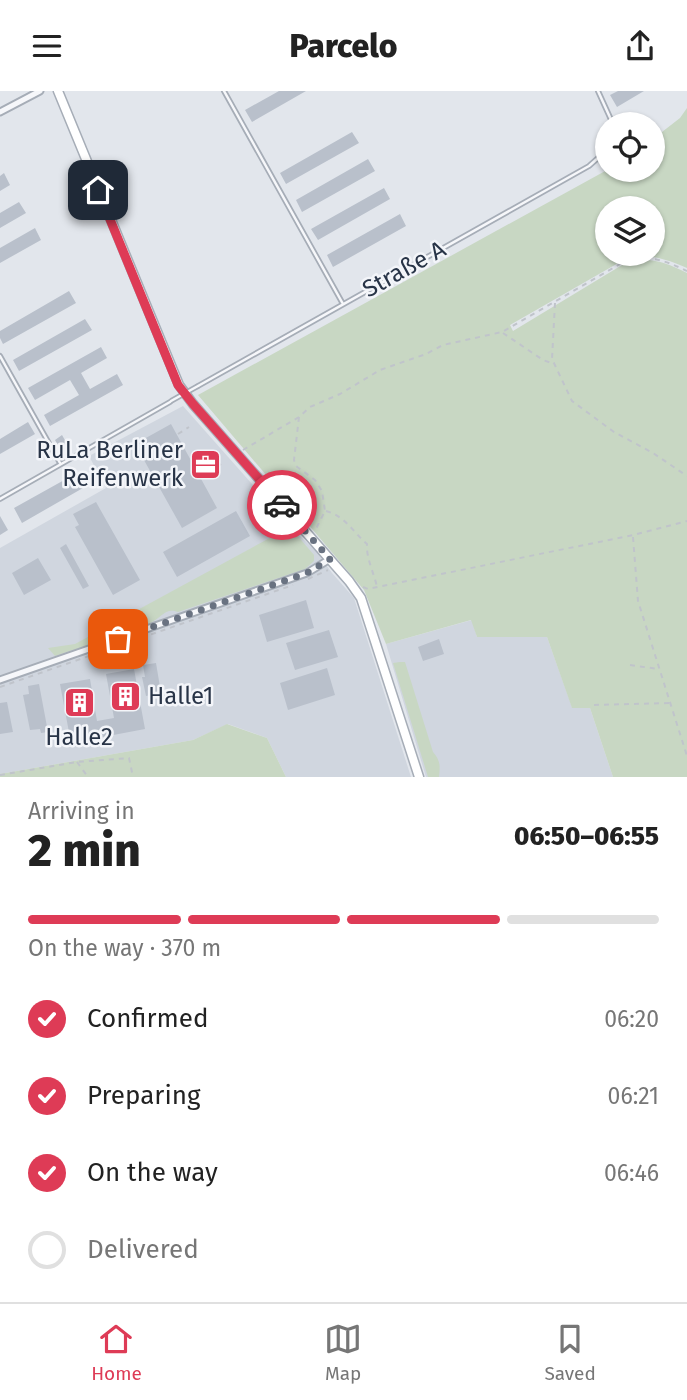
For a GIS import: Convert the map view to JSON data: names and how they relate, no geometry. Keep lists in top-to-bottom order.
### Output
{
  "streets": {
    "lane": ["Straße A"]
  },
  "places": {
    "office": ["RuLa Berliner Reifenwerk"],
    "building": ["Halle1", "Halle2"]
  },
  "page": {
    "header": "Parcelo",
    "heading": ["2 min", "Arriving in", "06:50–06:55"],
    "bar": "On the way · 370 m",
    "list": [
      ["Confirmed", "06:20"],
      ["Preparing", "06:21"],
      ["On the way", "06:46"],
      "Delivered"
    ],
    "tabs": ["Home", "Map", "Saved"]
  }
}
